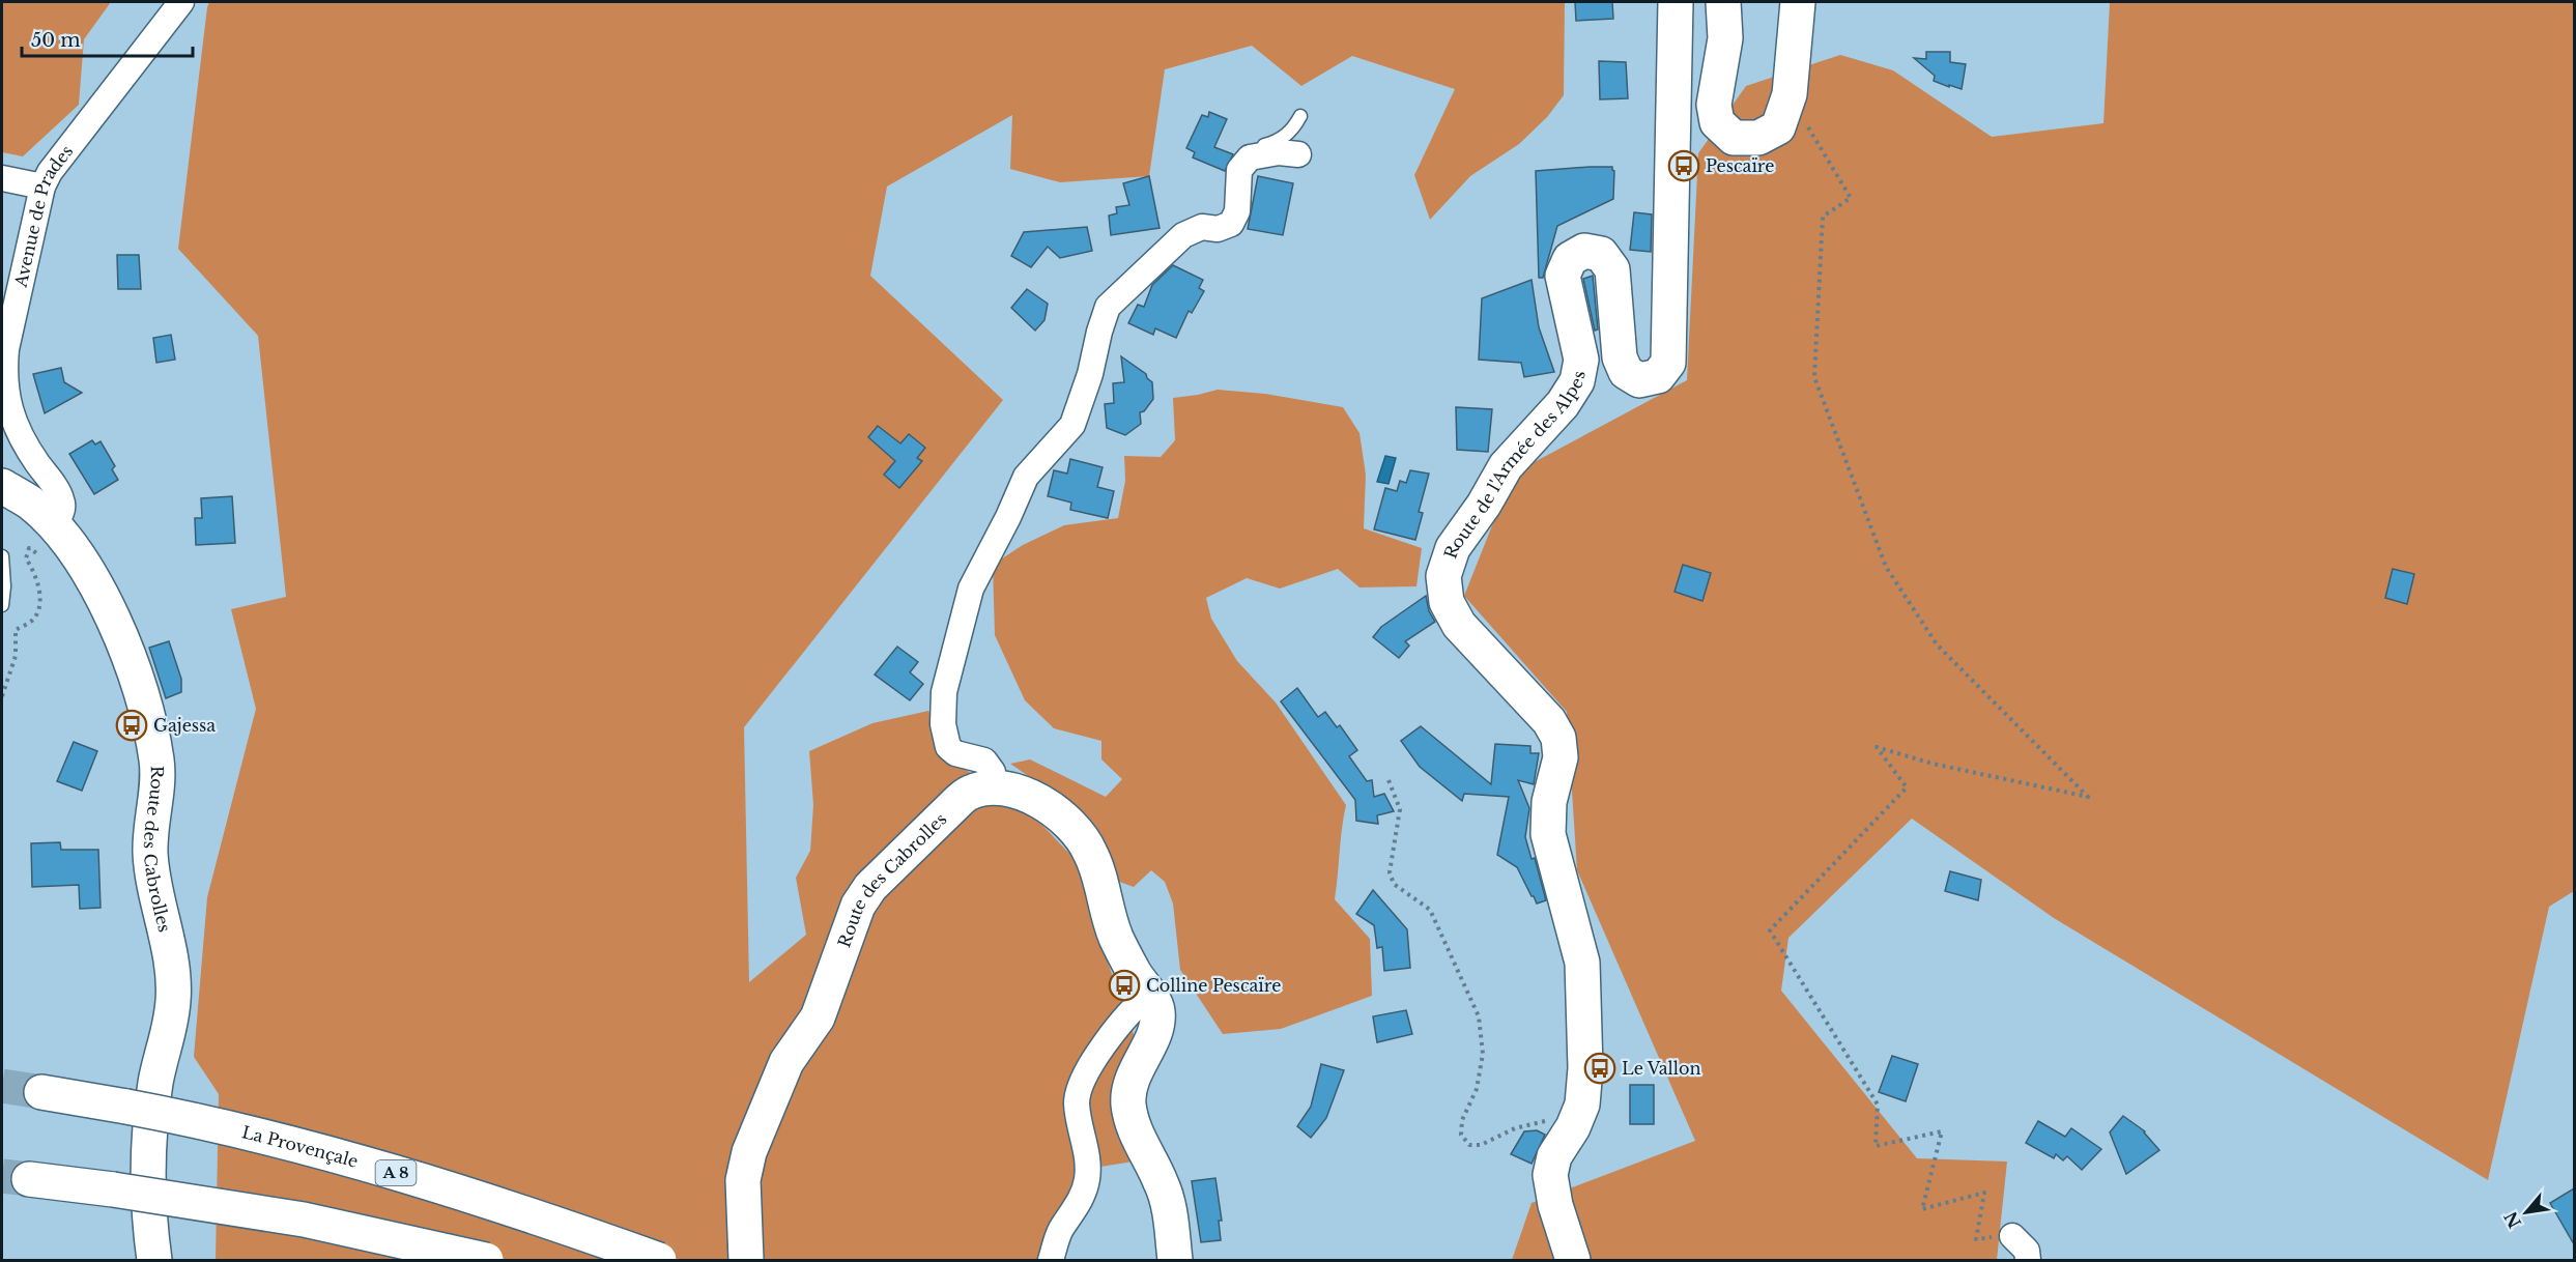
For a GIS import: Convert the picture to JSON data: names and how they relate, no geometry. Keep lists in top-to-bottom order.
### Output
{
  "streets": {
    "main road": [
      "Route de l'Armée des Alpes",
      "Route des Cabrolles",
      "La Provençale",
      "A 8"
    ],
    "street": ["Avenue de Prades"]
  },
  "crossings": [
    ["Avenue de Prades", "Route des Cabrolles"]
  ],
  "places": {
    "bus stop": [
      "Pescaïre",
      "Gajessa",
      "Colline Pescaïre",
      "Le Vallon"
    ]
  },
  "scale_bar": "50 m",
  "north": "bottom left"
}
